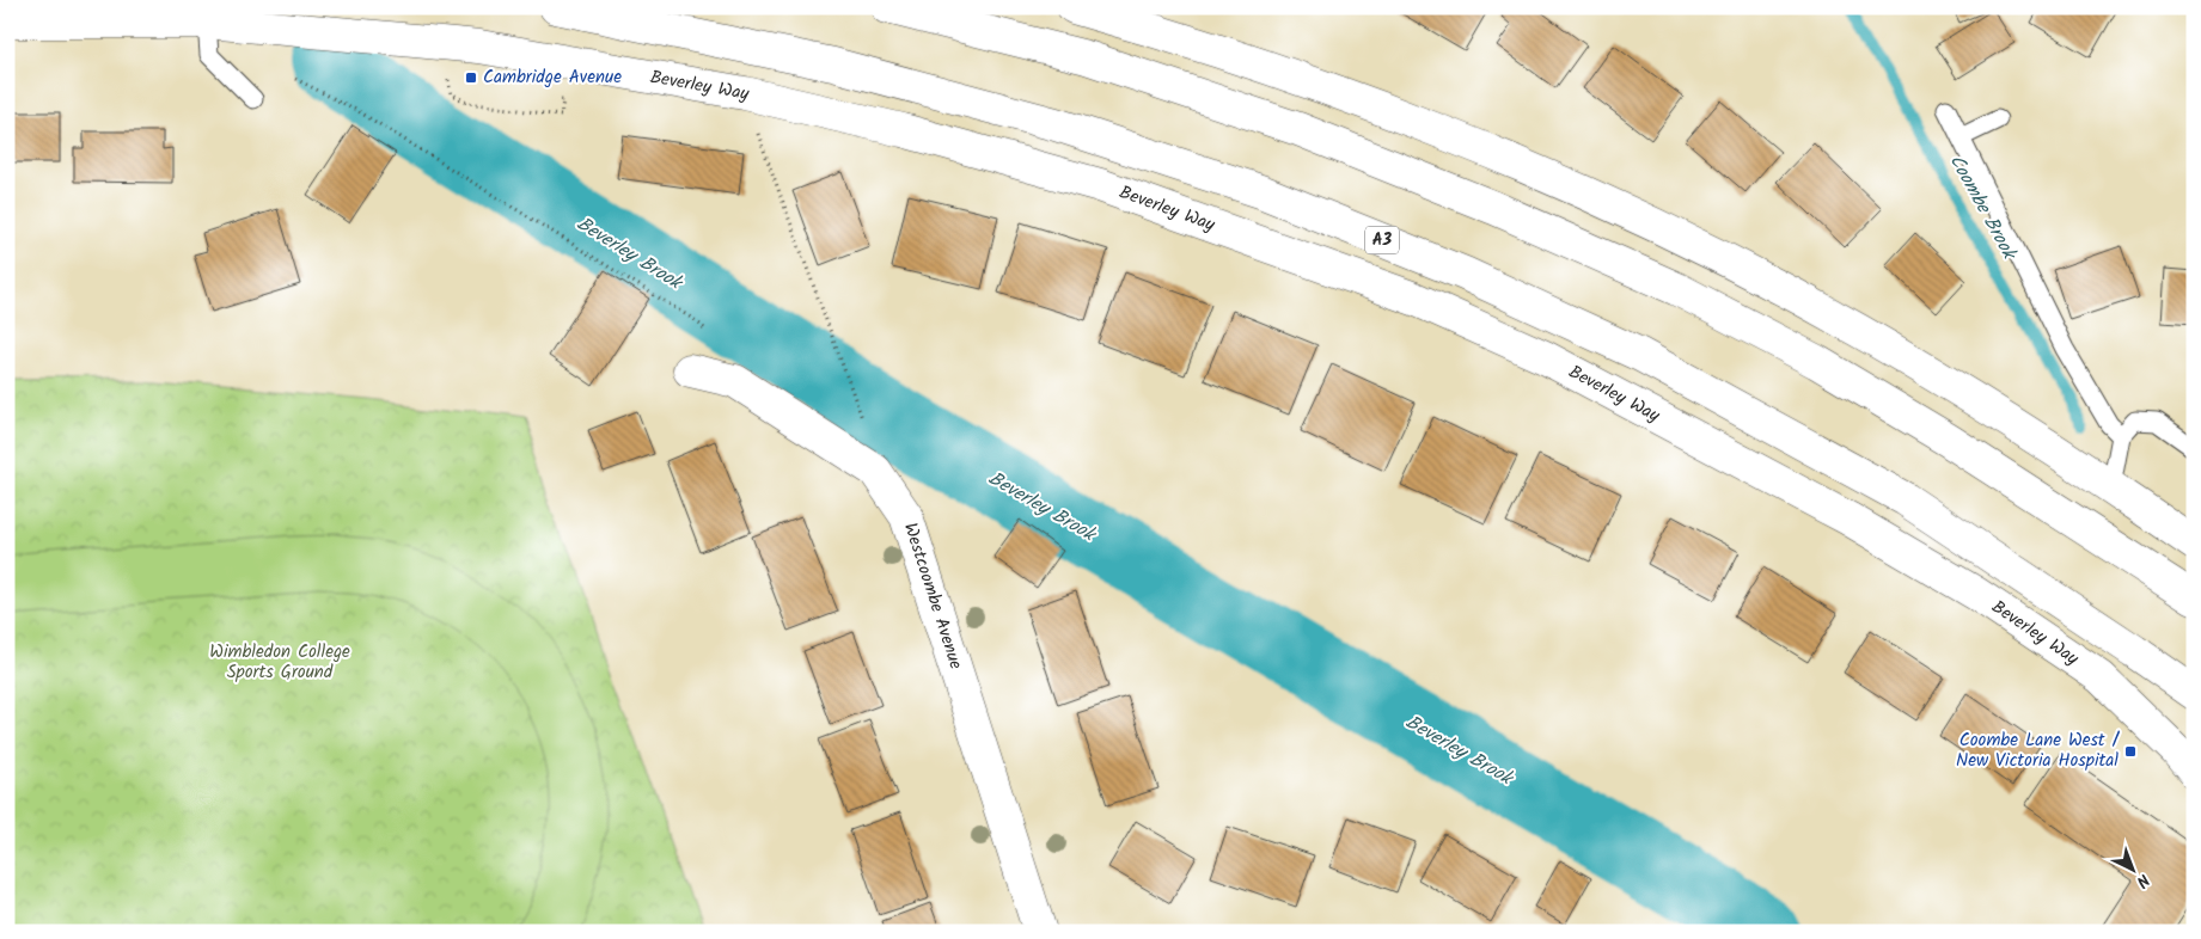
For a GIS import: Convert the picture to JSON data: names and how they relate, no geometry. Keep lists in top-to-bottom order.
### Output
{
  "streets": {
    "main road": ["Beverley Way", "A3", "Westcoombe Avenue"]
  },
  "water": ["Coombe Brook", "Beverley Brook"],
  "parks": ["Wimbledon College Sports Ground"],
  "places": {
    "transit": ["Cambridge Avenue", "Coombe Lane West / New Victoria Hospital"]
  },
  "north": "bottom right"
}
